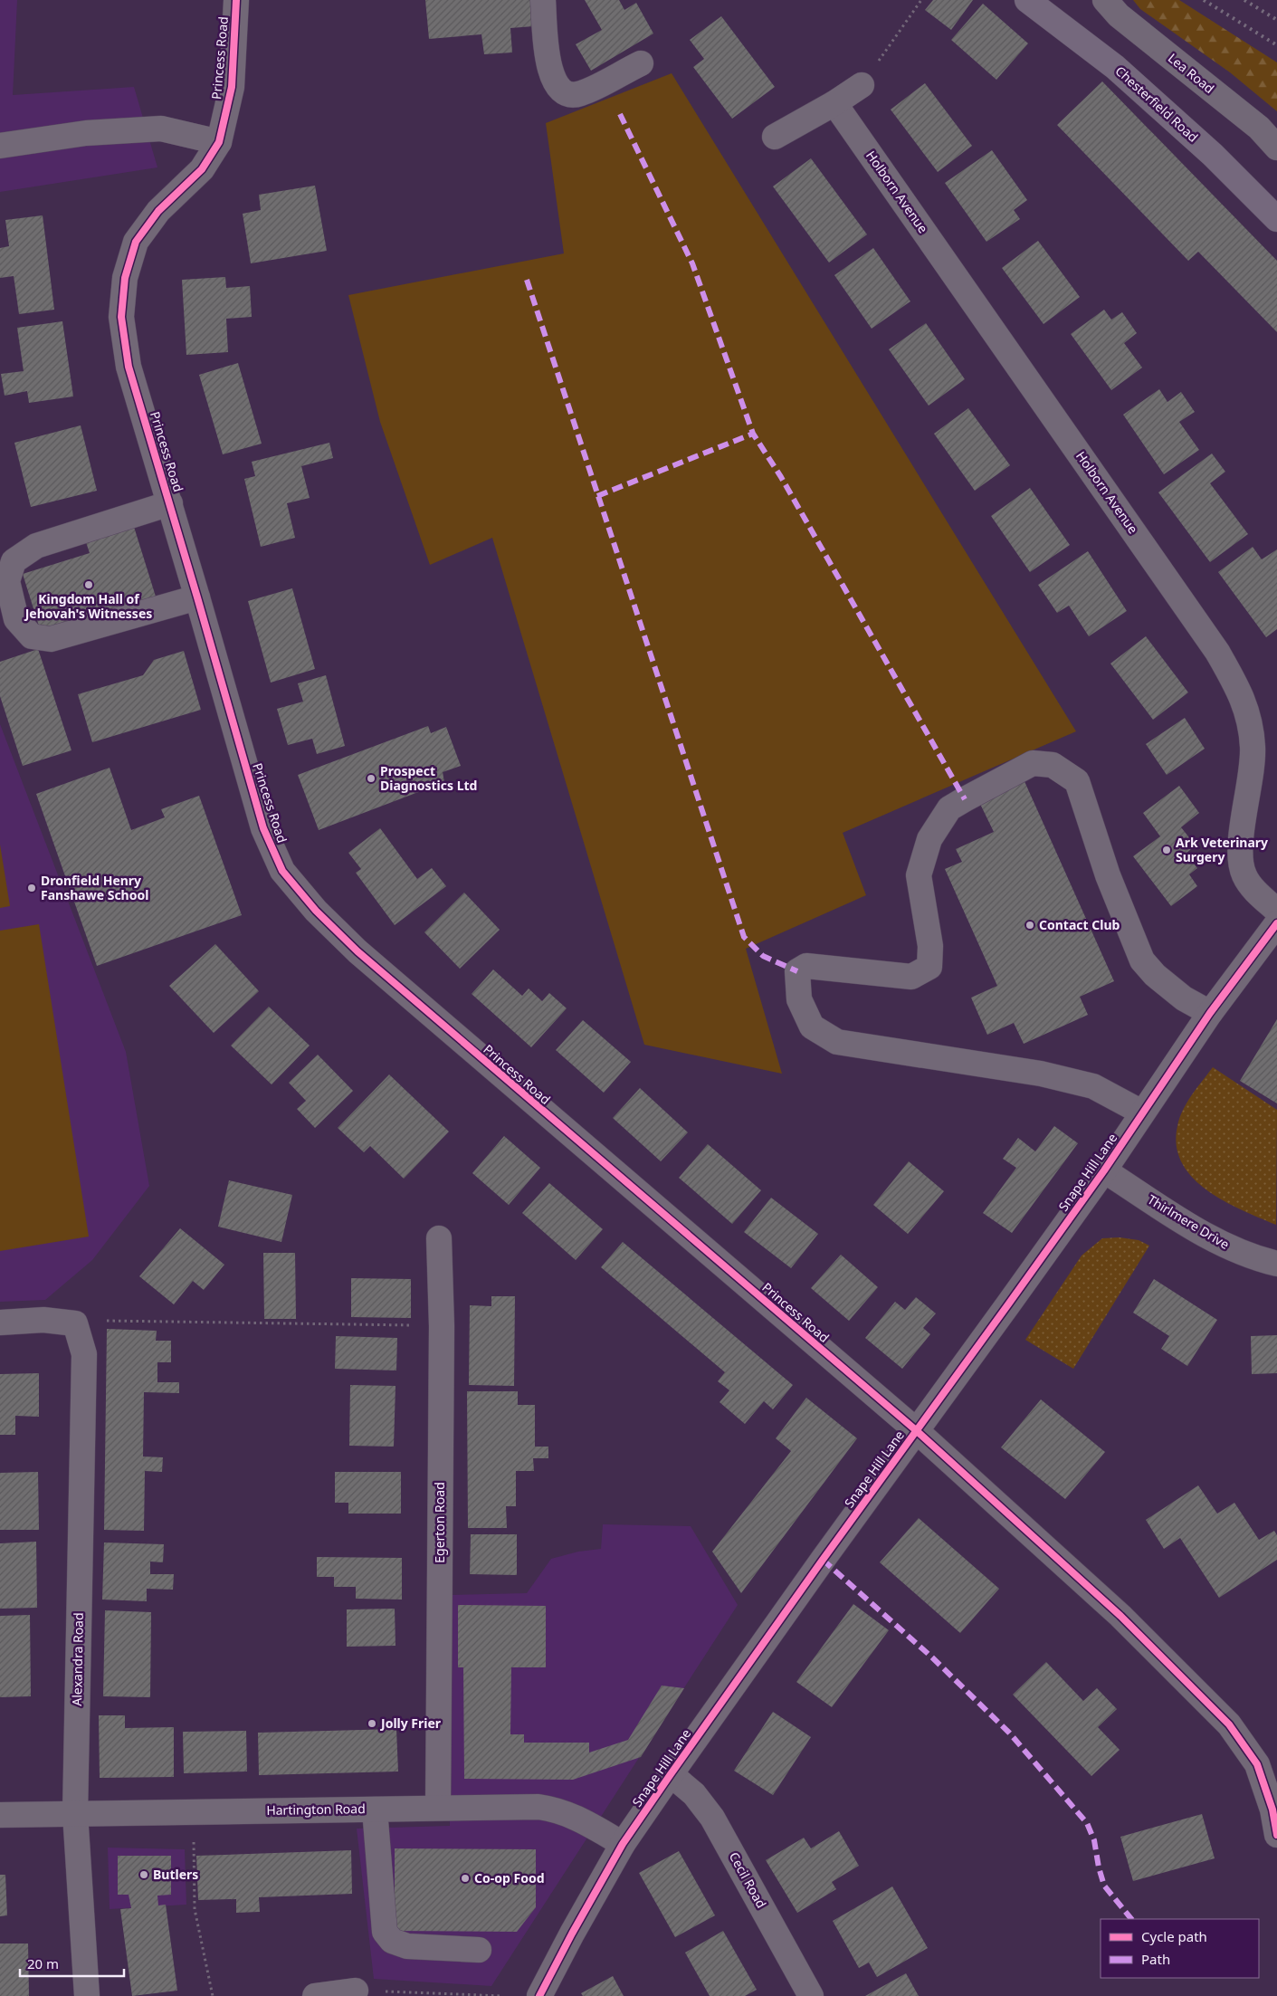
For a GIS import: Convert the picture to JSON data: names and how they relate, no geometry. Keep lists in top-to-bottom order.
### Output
{
  "streets": {
    "main road": ["Chesterfield Road"],
    "street": [
      "Princess Road",
      "Lea Road",
      "Holborn Avenue",
      "Snape Hill Lane",
      "Thirlmere Drive",
      "Egerton Road",
      "Alexandra Road",
      "Hartington Road",
      "Cecil Road"
    ]
  },
  "crossings": [
    ["Princess Road", "Snape Hill Lane"],
    ["Snape Hill Lane", "Thirlmere Drive"],
    ["Snape Hill Lane", "Hartington Road"],
    ["Snape Hill Lane", "Cecil Road"],
    ["Egerton Road", "Hartington Road"],
    ["Alexandra Road", "Hartington Road"]
  ],
  "places": [
    "Kingdom Hall of Jehovah's Witnesses",
    "Prospect Diagnostics Ltd",
    "Ark Veterinary Surgery",
    "Dronfield Henry Fanshawe School",
    "Contact Club",
    "Jolly Frier",
    "Butlers",
    "Co-op Food"
  ],
  "legend": ["Cycle path", "Path"],
  "scale_bar": "20 m"
}
